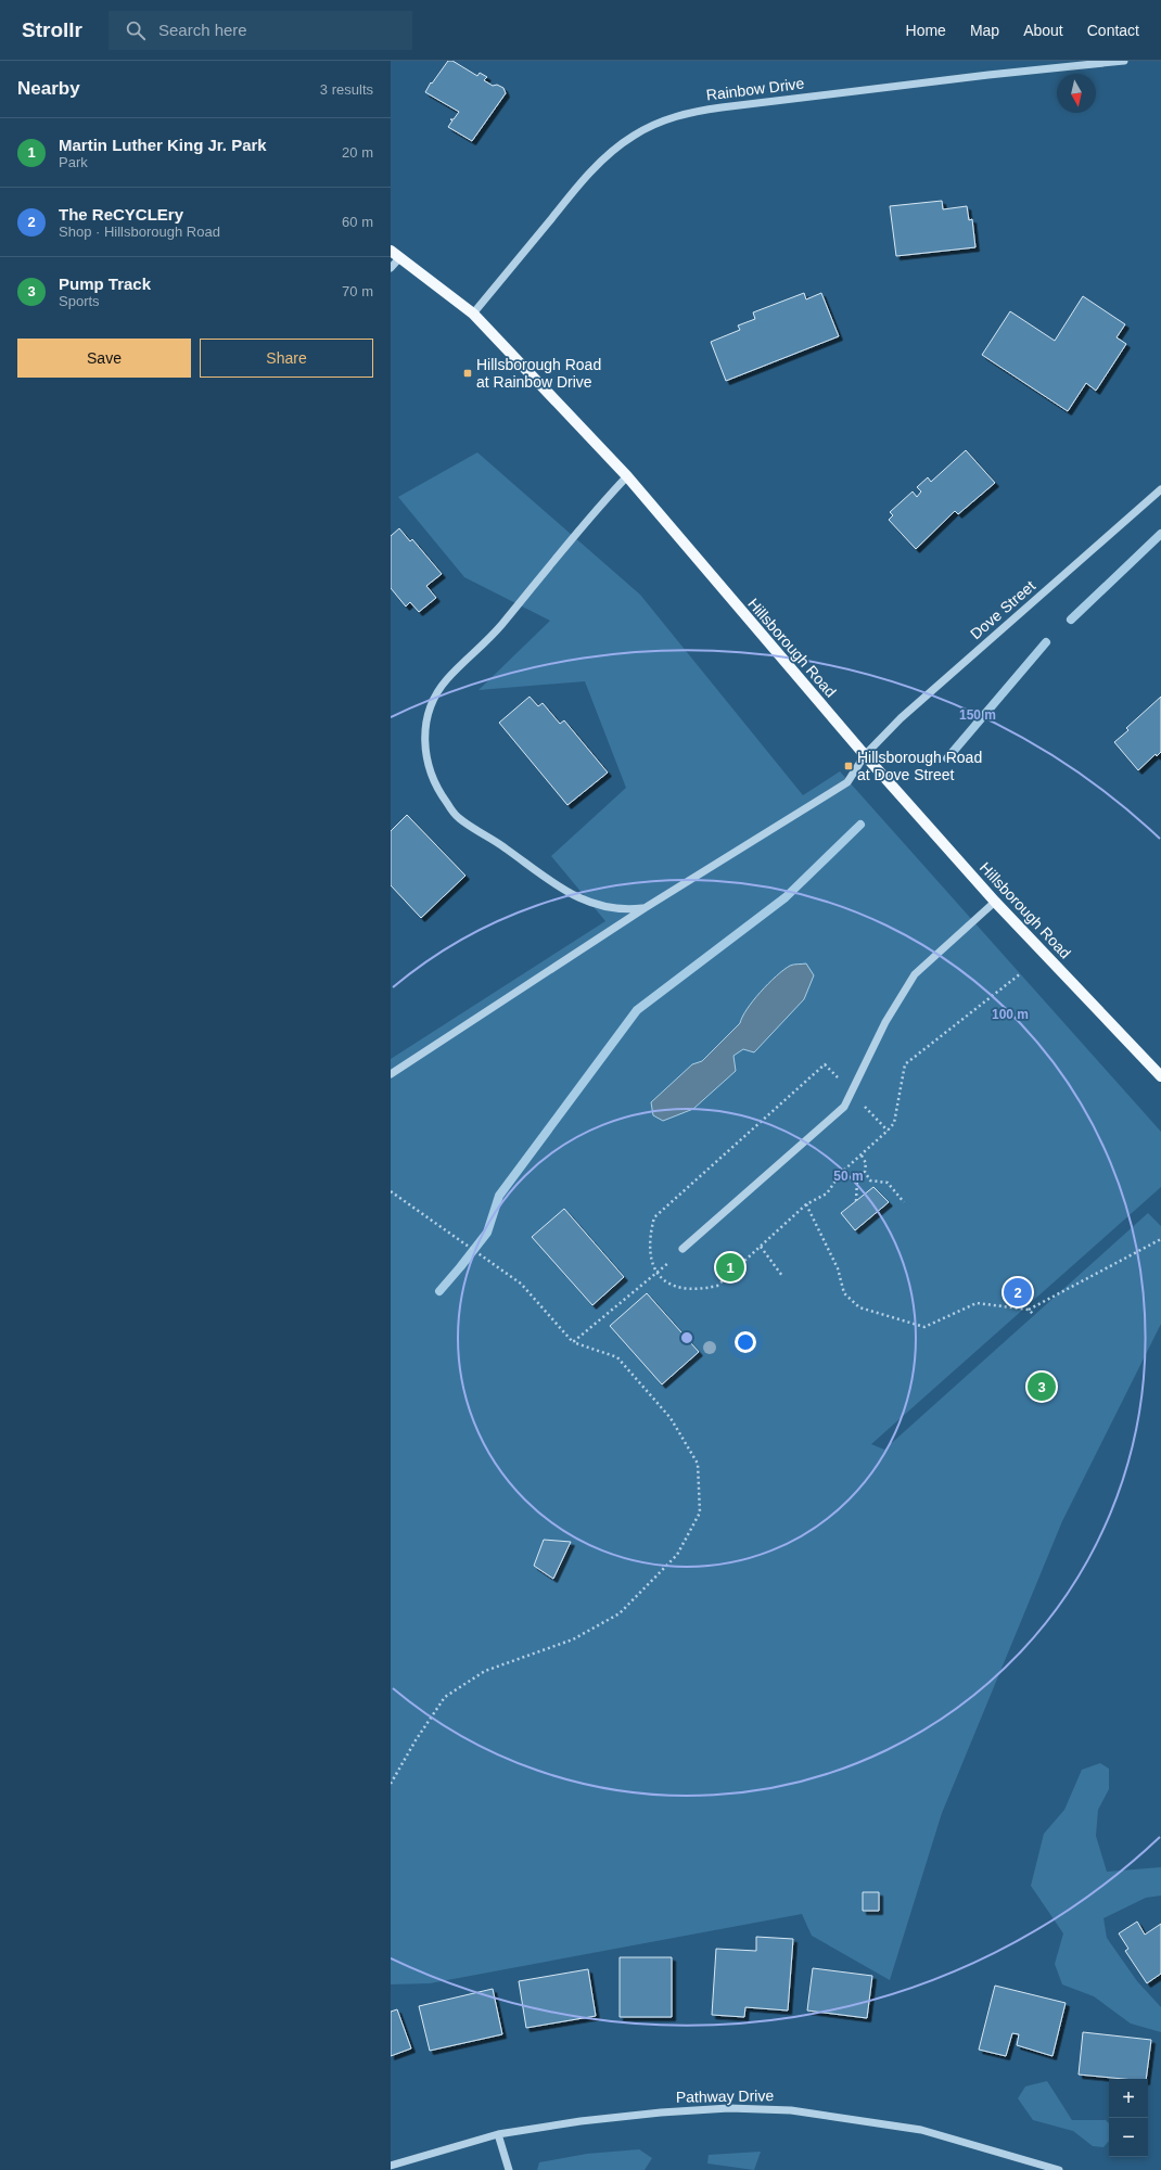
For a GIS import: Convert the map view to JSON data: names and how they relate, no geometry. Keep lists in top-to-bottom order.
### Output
{
  "streets": {
    "main road": ["Hillsborough Road"],
    "street": ["Rainbow Drive", "Dove Street", "Pathway Drive"]
  },
  "crossings": [
    ["Rainbow Drive", "Hillsborough Road"],
    ["Dove Street", "Hillsborough Road"]
  ],
  "places": {
    "transit": ["Hillsborough Road at Rainbow Drive", "Hillsborough Road at Dove Street"]
  },
  "north": "bottom",
  "page": {
    "header": "Strollr",
    "search": "Search here",
    "nav": [
      "Home",
      "Map",
      "About",
      "Contact"
    ],
    "heading": ["Nearby", "3 results"],
    "list": [
      {
        "mark": "1",
        "name": "Martin Luther King Jr. Park",
        "note": "Park",
        "value": "20 m"
      },
      {
        "mark": "2",
        "name": "The ReCYCLEry",
        "note": "Shop · Hillsborough Road",
        "value": "60 m"
      },
      {
        "mark": "3",
        "name": "Pump Track",
        "note": "Sports",
        "value": "70 m"
      }
    ],
    "buttons": ["Save", "Share"],
    "pins": ["1", "2", "3"],
    "map_buttons": ["+", "−"]
  },
  "rings": ["150 m", "100 m", "50 m"]
}
